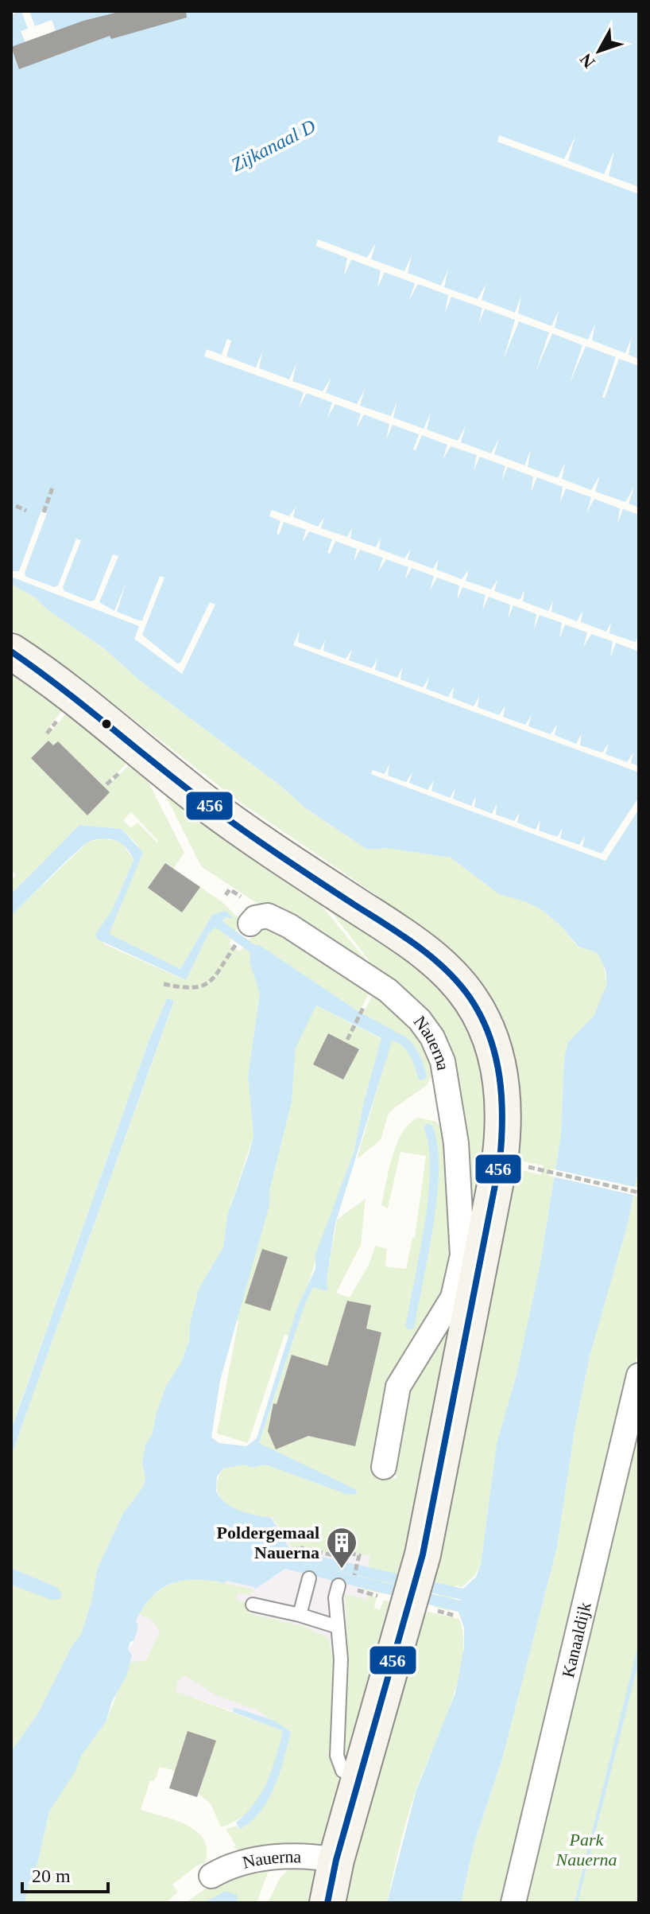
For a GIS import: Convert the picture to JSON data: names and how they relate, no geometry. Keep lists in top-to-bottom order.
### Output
{
  "streets": {
    "street": ["Nauerna", "Kanaaldijk"]
  },
  "water": ["Zijkanaal D"],
  "parks": ["Park Nauerna"],
  "places": {
    "building": ["Poldergemaal Nauerna"]
  },
  "lines": ["transit line 456"],
  "scale_bar": "20 m",
  "north": "bottom left"
}
